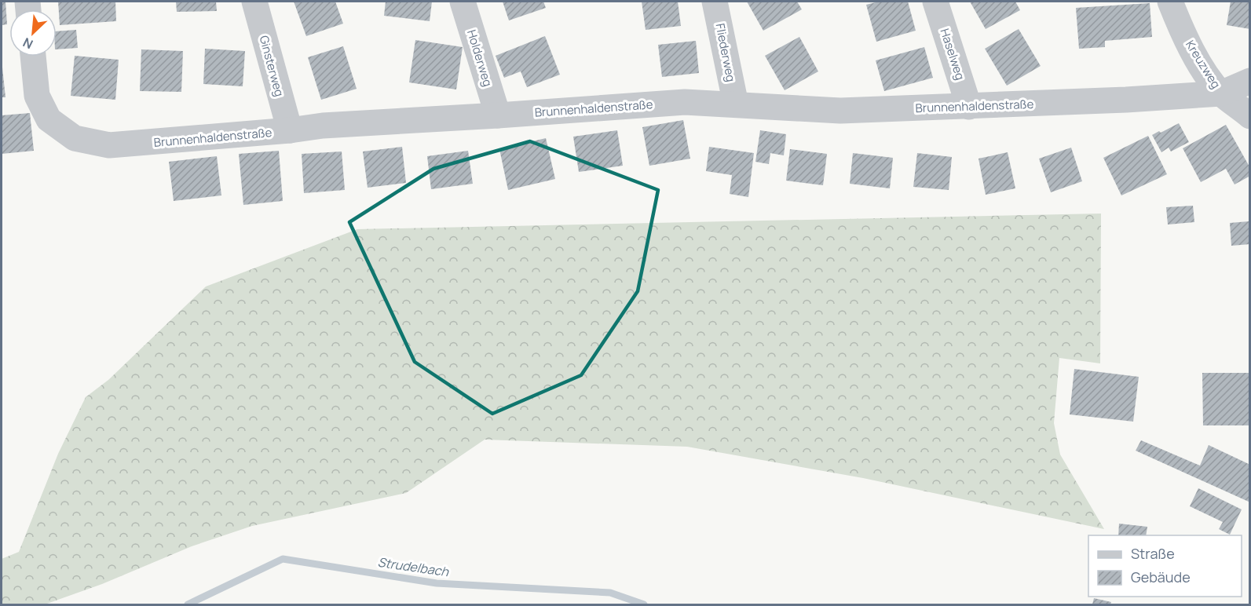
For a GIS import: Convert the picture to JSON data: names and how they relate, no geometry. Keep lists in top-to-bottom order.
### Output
{
  "streets": {
    "street": [
      "Fliederweg",
      "Haselweg",
      "Holderweg",
      "Kreuzweg",
      "Ginsterweg",
      "Brunnenhaldenstraße"
    ]
  },
  "crossings": [
    ["Fliederweg", "Brunnenhaldenstraße"],
    ["Haselweg", "Brunnenhaldenstraße"],
    ["Holderweg", "Brunnenhaldenstraße"],
    ["Kreuzweg", "Brunnenhaldenstraße"],
    ["Ginsterweg", "Brunnenhaldenstraße"]
  ],
  "water": ["Strudelbach"],
  "legend": ["Straße", "Gebäude"],
  "north": "bottom left"
}
